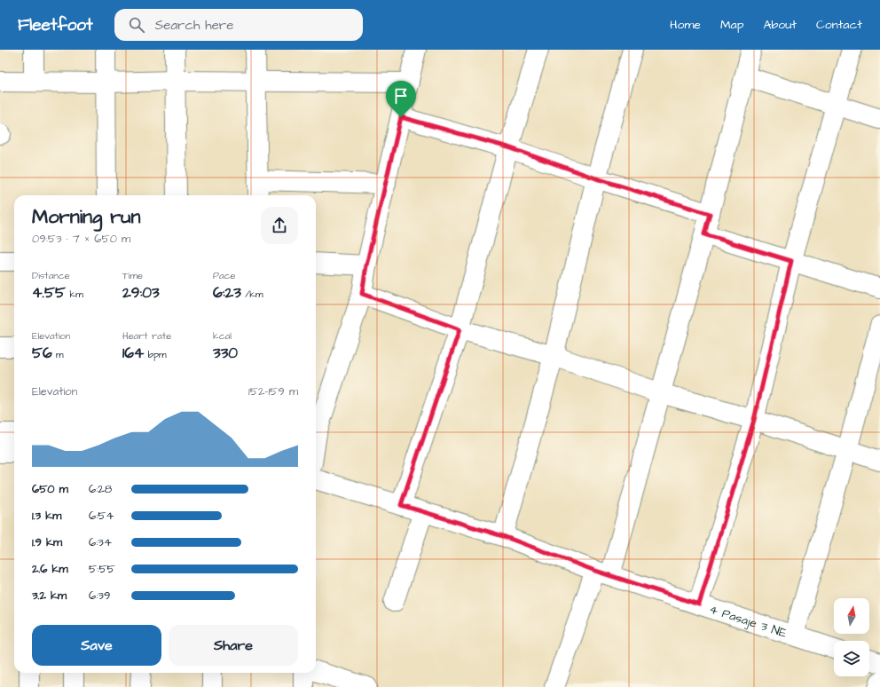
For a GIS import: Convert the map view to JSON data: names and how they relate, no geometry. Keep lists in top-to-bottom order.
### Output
{
  "streets": {
    "street": ["4 Pasaje 3 NE"]
  },
  "north": "top",
  "page": {
    "header": "Fleetfoot",
    "search": "Search here",
    "nav": [
      "Home",
      "Map",
      "About",
      "Contact"
    ],
    "heading": ["Morning run", "09:53 · 7 × 650 m"],
    "stats": [
      ["Distance", "4.55 km"],
      ["Time", "29:03"],
      ["Pace", "6:23 /km"],
      ["Elevation", "56 m"],
      ["Heart rate", "164 bpm"],
      ["kcal", "330"]
    ],
    "chart": ["Elevation", "152–159 m"],
    "list": [
      {
        "name": "650 m",
        "note": "6:28"
      },
      {
        "name": "1.3 km",
        "note": "6:54"
      },
      {
        "name": "1.9 km",
        "note": "6:34"
      },
      {
        "name": "2.6 km",
        "note": "5:55"
      },
      {
        "name": "3.2 km",
        "note": "6:39"
      }
    ],
    "buttons": ["Save", "Share"]
  }
}
